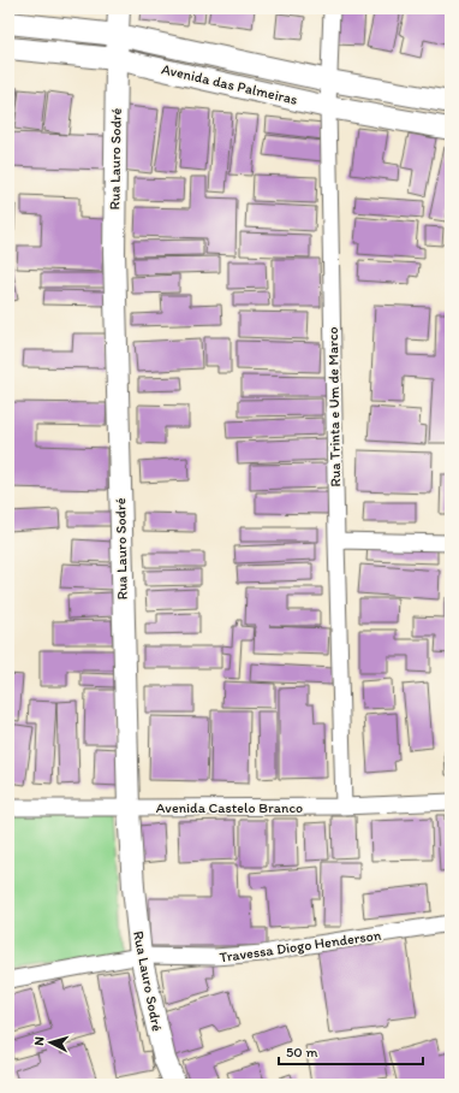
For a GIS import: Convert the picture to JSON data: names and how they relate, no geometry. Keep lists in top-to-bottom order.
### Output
{
  "streets": {
    "street": [
      "Avenida das Palmeiras",
      "Rua Lauro Sodré",
      "Rua Trinta e Um de Marco",
      "Avenida Castelo Branco",
      "Travessa Diogo Henderson"
    ]
  },
  "crossings": [
    ["Avenida das Palmeiras", "Rua Lauro Sodré"],
    ["Avenida das Palmeiras", "Rua Trinta e Um de Marco"],
    ["Rua Lauro Sodré", "Avenida Castelo Branco"],
    ["Rua Lauro Sodré", "Travessa Diogo Henderson"],
    ["Rua Trinta e Um de Marco", "Avenida Castelo Branco"]
  ],
  "scale_bar": "50 m",
  "north": "left"
}
